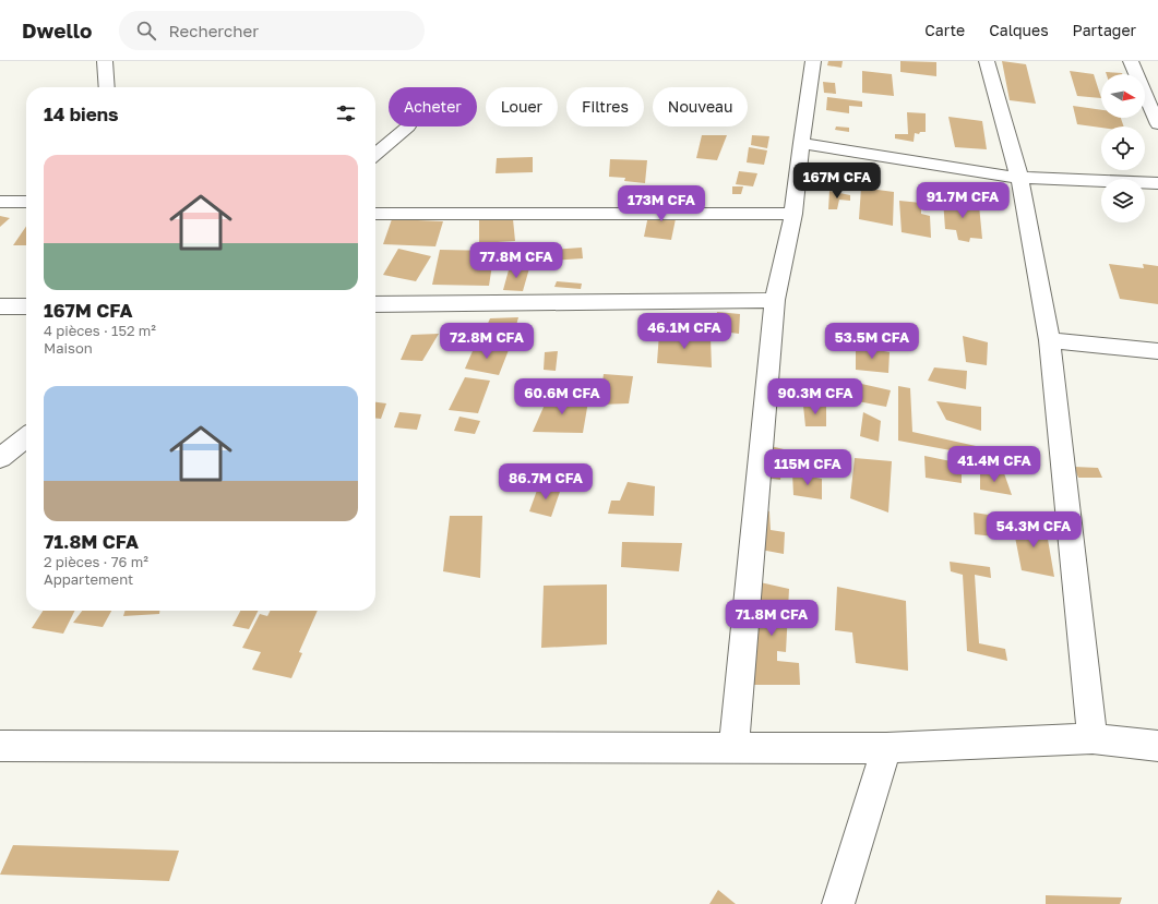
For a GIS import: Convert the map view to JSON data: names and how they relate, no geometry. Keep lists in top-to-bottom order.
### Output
{
  "north": "right",
  "page": {
    "header": "Dwello",
    "search": "Rechercher",
    "nav": ["Carte", "Calques", "Partager"],
    "chip": [
      "Acheter",
      "Louer",
      "Filtres",
      "Nouveau"
    ],
    "heading": "14 biens",
    "list": [
      {
        "name": "167M CFA",
        "note": "4 pièces · 152 m² · Maison"
      },
      {
        "name": "71.8M CFA",
        "note": "2 pièces · 76 m² · Appartement"
      }
    ],
    "price": [
      "167M CFA",
      "91.7M CFA",
      "173M CFA",
      "77.8M CFA",
      "46.1M CFA",
      "72.8M CFA",
      "53.5M CFA",
      "60.6M CFA",
      "90.3M CFA",
      "41.4M CFA",
      "115M CFA",
      "86.7M CFA",
      "54.3M CFA",
      "71.8M CFA"
    ]
  }
}
